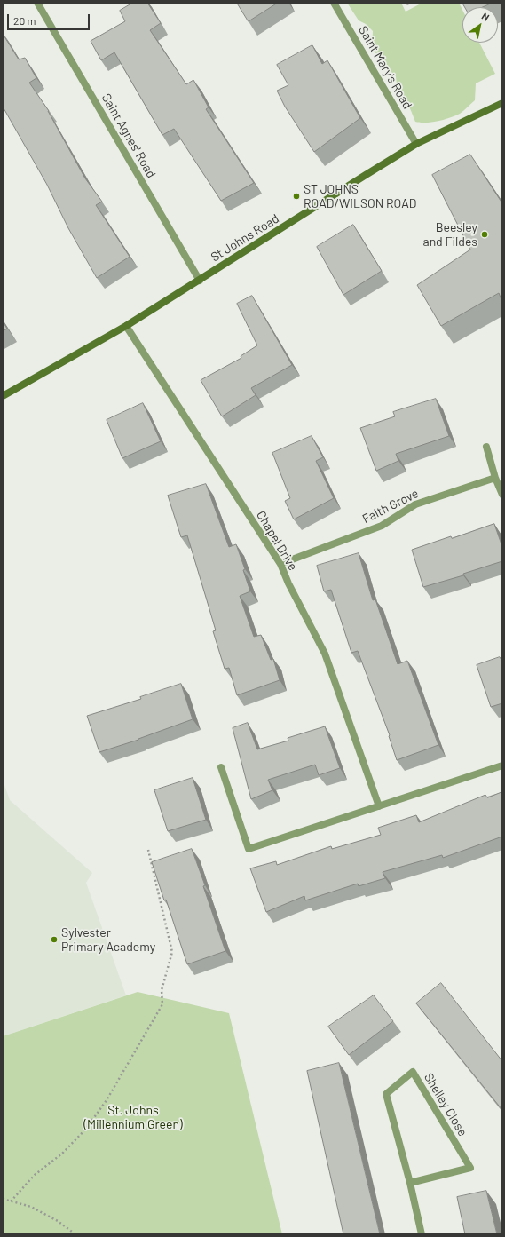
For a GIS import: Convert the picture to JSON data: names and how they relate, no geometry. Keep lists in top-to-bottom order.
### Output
{
  "streets": {
    "street": [
      "Saint Mary's Road",
      "Saint Agnes' Road",
      "St Johns Road",
      "Faith Grove",
      "Chapel Drive",
      "Shelley Close"
    ]
  },
  "crossings": [
    ["Saint Mary's Road", "St Johns Road"],
    ["Saint Agnes' Road", "St Johns Road"],
    ["St Johns Road", "Chapel Drive"],
    ["Faith Grove", "Chapel Drive"]
  ],
  "parks": ["St. Johns (Millennium Green)"],
  "places": ["ST JOHNS ROAD/WILSON ROAD", "Beesley and Fildes", "Sylvester Primary Academy"],
  "scale_bar": "20 m",
  "north": "top right"
}
